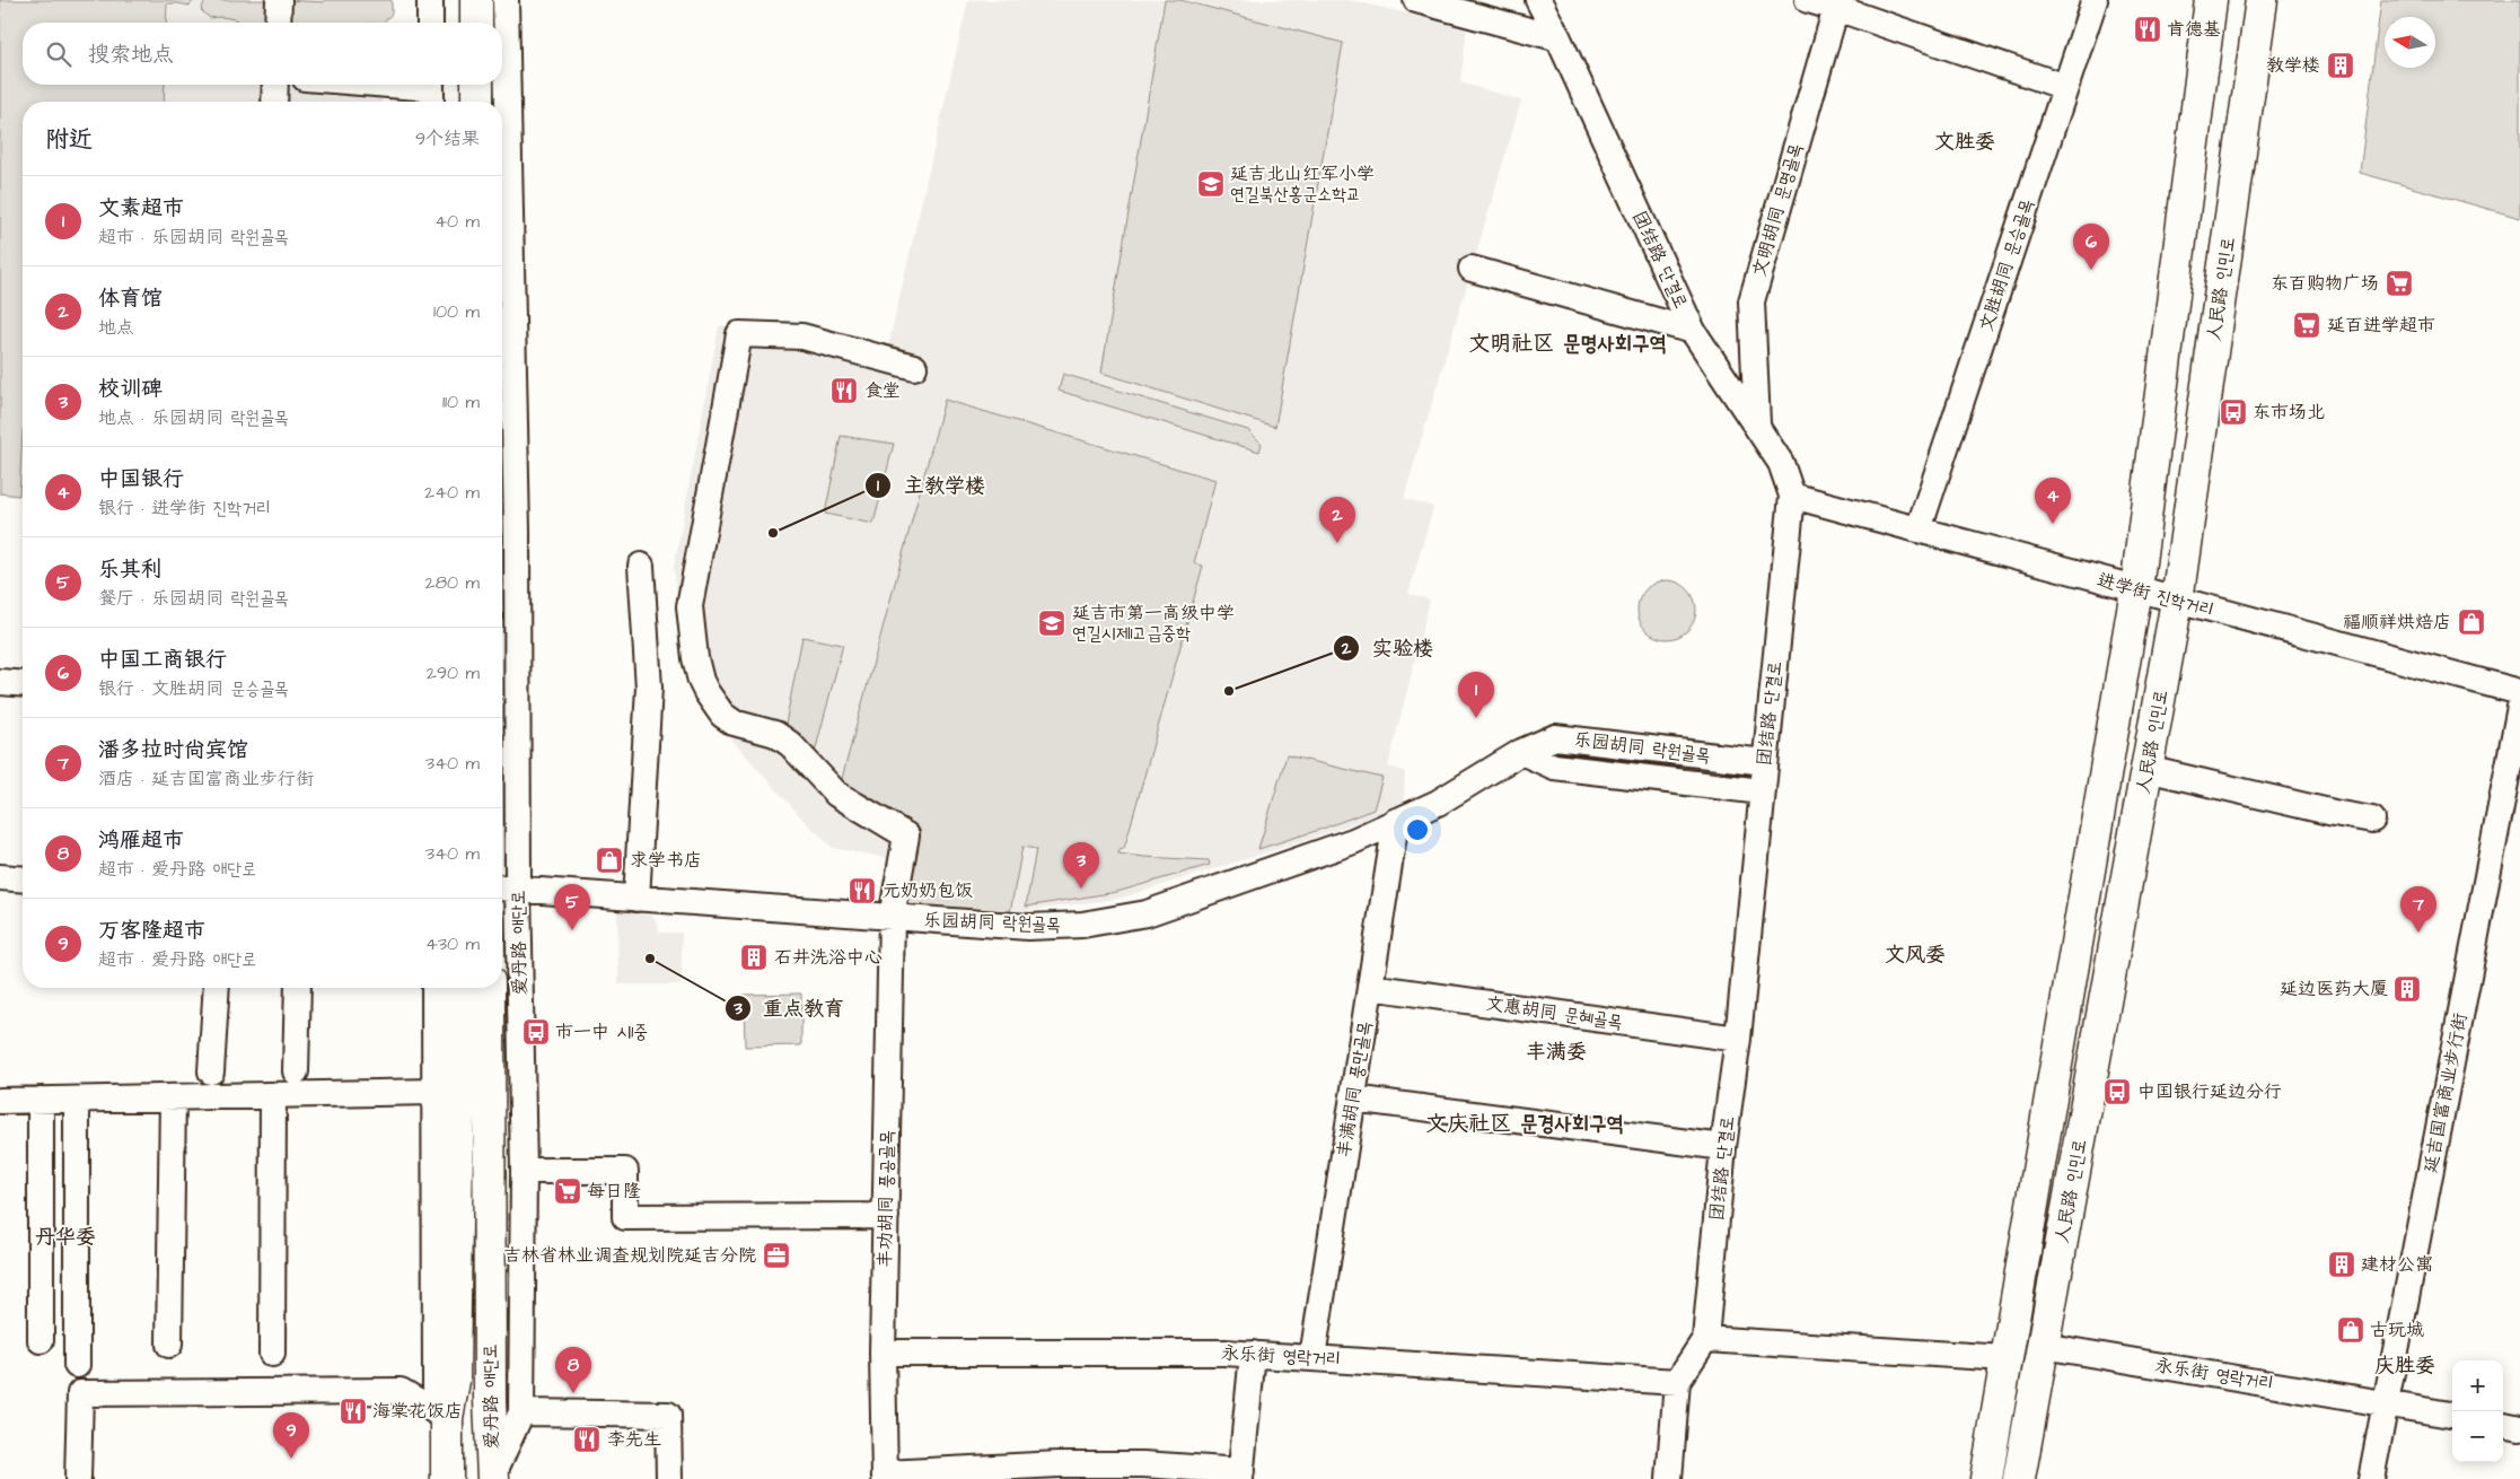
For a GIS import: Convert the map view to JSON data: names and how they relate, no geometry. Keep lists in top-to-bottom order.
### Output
{
  "streets": {
    "main road": ["人民路 인민로", "爱丹路 애단로"],
    "street": [
      "文明胡同 문명골목",
      "团结路 단결로",
      "文胜胡同 문승골목",
      "进学街 진학거리",
      "乐园胡同 락원골목",
      "文惠胡同 문혜골목",
      "丰满胡同 풍만골목",
      "延吉国富商业步行街",
      "丰功胡同 풍공골목",
      "永乐街 영락거리"
    ]
  },
  "crossings": [
    ["文明胡同 문명골목", "团结路 단결로"],
    ["团结路 단결로", "进学街 진학거리"],
    ["团结路 단결로", "乐园胡同 락원골목"],
    ["团结路 단결로", "文惠胡同 문혜골목"],
    ["团结路 단결로", "永乐街 영락거리"],
    ["文胜胡同 문승골목", "进学街 진학거리"],
    ["人民路 인민로", "进学街 진학거리"],
    ["人民路 인민로", "永乐街 영락거리"],
    ["乐园胡同 락원골목", "爱丹路 애단로"],
    ["乐园胡同 락원골목", "丰满胡同 풍만골목"],
    ["乐园胡同 락원골목", "丰功胡同 풍공골목"],
    ["文惠胡同 문혜골목", "丰满胡同 풍만골목"],
    ["丰满胡同 풍만골목", "永乐街 영락거리"],
    ["延吉国富商业步行街", "永乐街 영락거리"],
    ["丰功胡同 풍공골목", "永乐街 영락거리"]
  ],
  "districts": [
    "文胜委",
    "文明社区 문명사회구역",
    "文风委",
    "丰满委",
    "文庆社区 문경사회구역",
    "丹华委",
    "庆胜委"
  ],
  "places": {
    "restaurant": [
      "肯德基",
      "食堂",
      "元奶奶包饭",
      "海棠花饭店",
      "李先生"
    ],
    "building": [
      "教学楼",
      "石井洗浴中心",
      "延边医药大厦",
      "建材公寓"
    ],
    "school or university": ["延吉北山红军小学 연길북산홍군소학교", "延吉市第一高级中学 연길시제1고급중학"],
    "supermarket": ["东百购物广场", "延百进学超市", "每日隆"],
    "bus stop": ["东市场北", "市一中 시1중", "中国银行延边分行"],
    "other": ["主教学楼", "实验楼", "重点教育"],
    "shop": ["福顺祥烘焙店", "求学书店", "古玩城"],
    "office": ["吉林省林业调查规划院延吉分院"]
  },
  "north": "left",
  "page": {
    "search": "搜索地点",
    "heading": ["附近", "9个结果"],
    "list": [
      {
        "mark": "1",
        "name": "文素超市",
        "note": "超市 · 乐园胡同 락원골목",
        "value": "40 m"
      },
      {
        "mark": "2",
        "name": "体育馆",
        "note": "地点",
        "value": "100 m"
      },
      {
        "mark": "3",
        "name": "校训碑",
        "note": "地点 · 乐园胡同 락원골목",
        "value": "110 m"
      },
      {
        "mark": "4",
        "name": "中国银行",
        "note": "银行 · 进学街 진학거리",
        "value": "240 m"
      },
      {
        "mark": "5",
        "name": "乐其利",
        "note": "餐厅 · 乐园胡同 락원골목",
        "value": "280 m"
      },
      {
        "mark": "6",
        "name": "中国工商银行",
        "note": "银行 · 文胜胡同 문승골목",
        "value": "290 m"
      },
      {
        "mark": "7",
        "name": "潘多拉时尚宾馆",
        "note": "酒店 · 延吉国富商业步行街",
        "value": "340 m"
      },
      {
        "mark": "8",
        "name": "鸿雁超市",
        "note": "超市 · 爱丹路 애단로",
        "value": "340 m"
      },
      {
        "mark": "9",
        "name": "万客隆超市",
        "note": "超市 · 爱丹路 애단로",
        "value": "430 m"
      }
    ],
    "pins": [
      "6",
      "4",
      "2",
      "1",
      "3",
      "5",
      "7",
      "8",
      "9"
    ],
    "map_buttons": ["+", "−"]
  }
}
